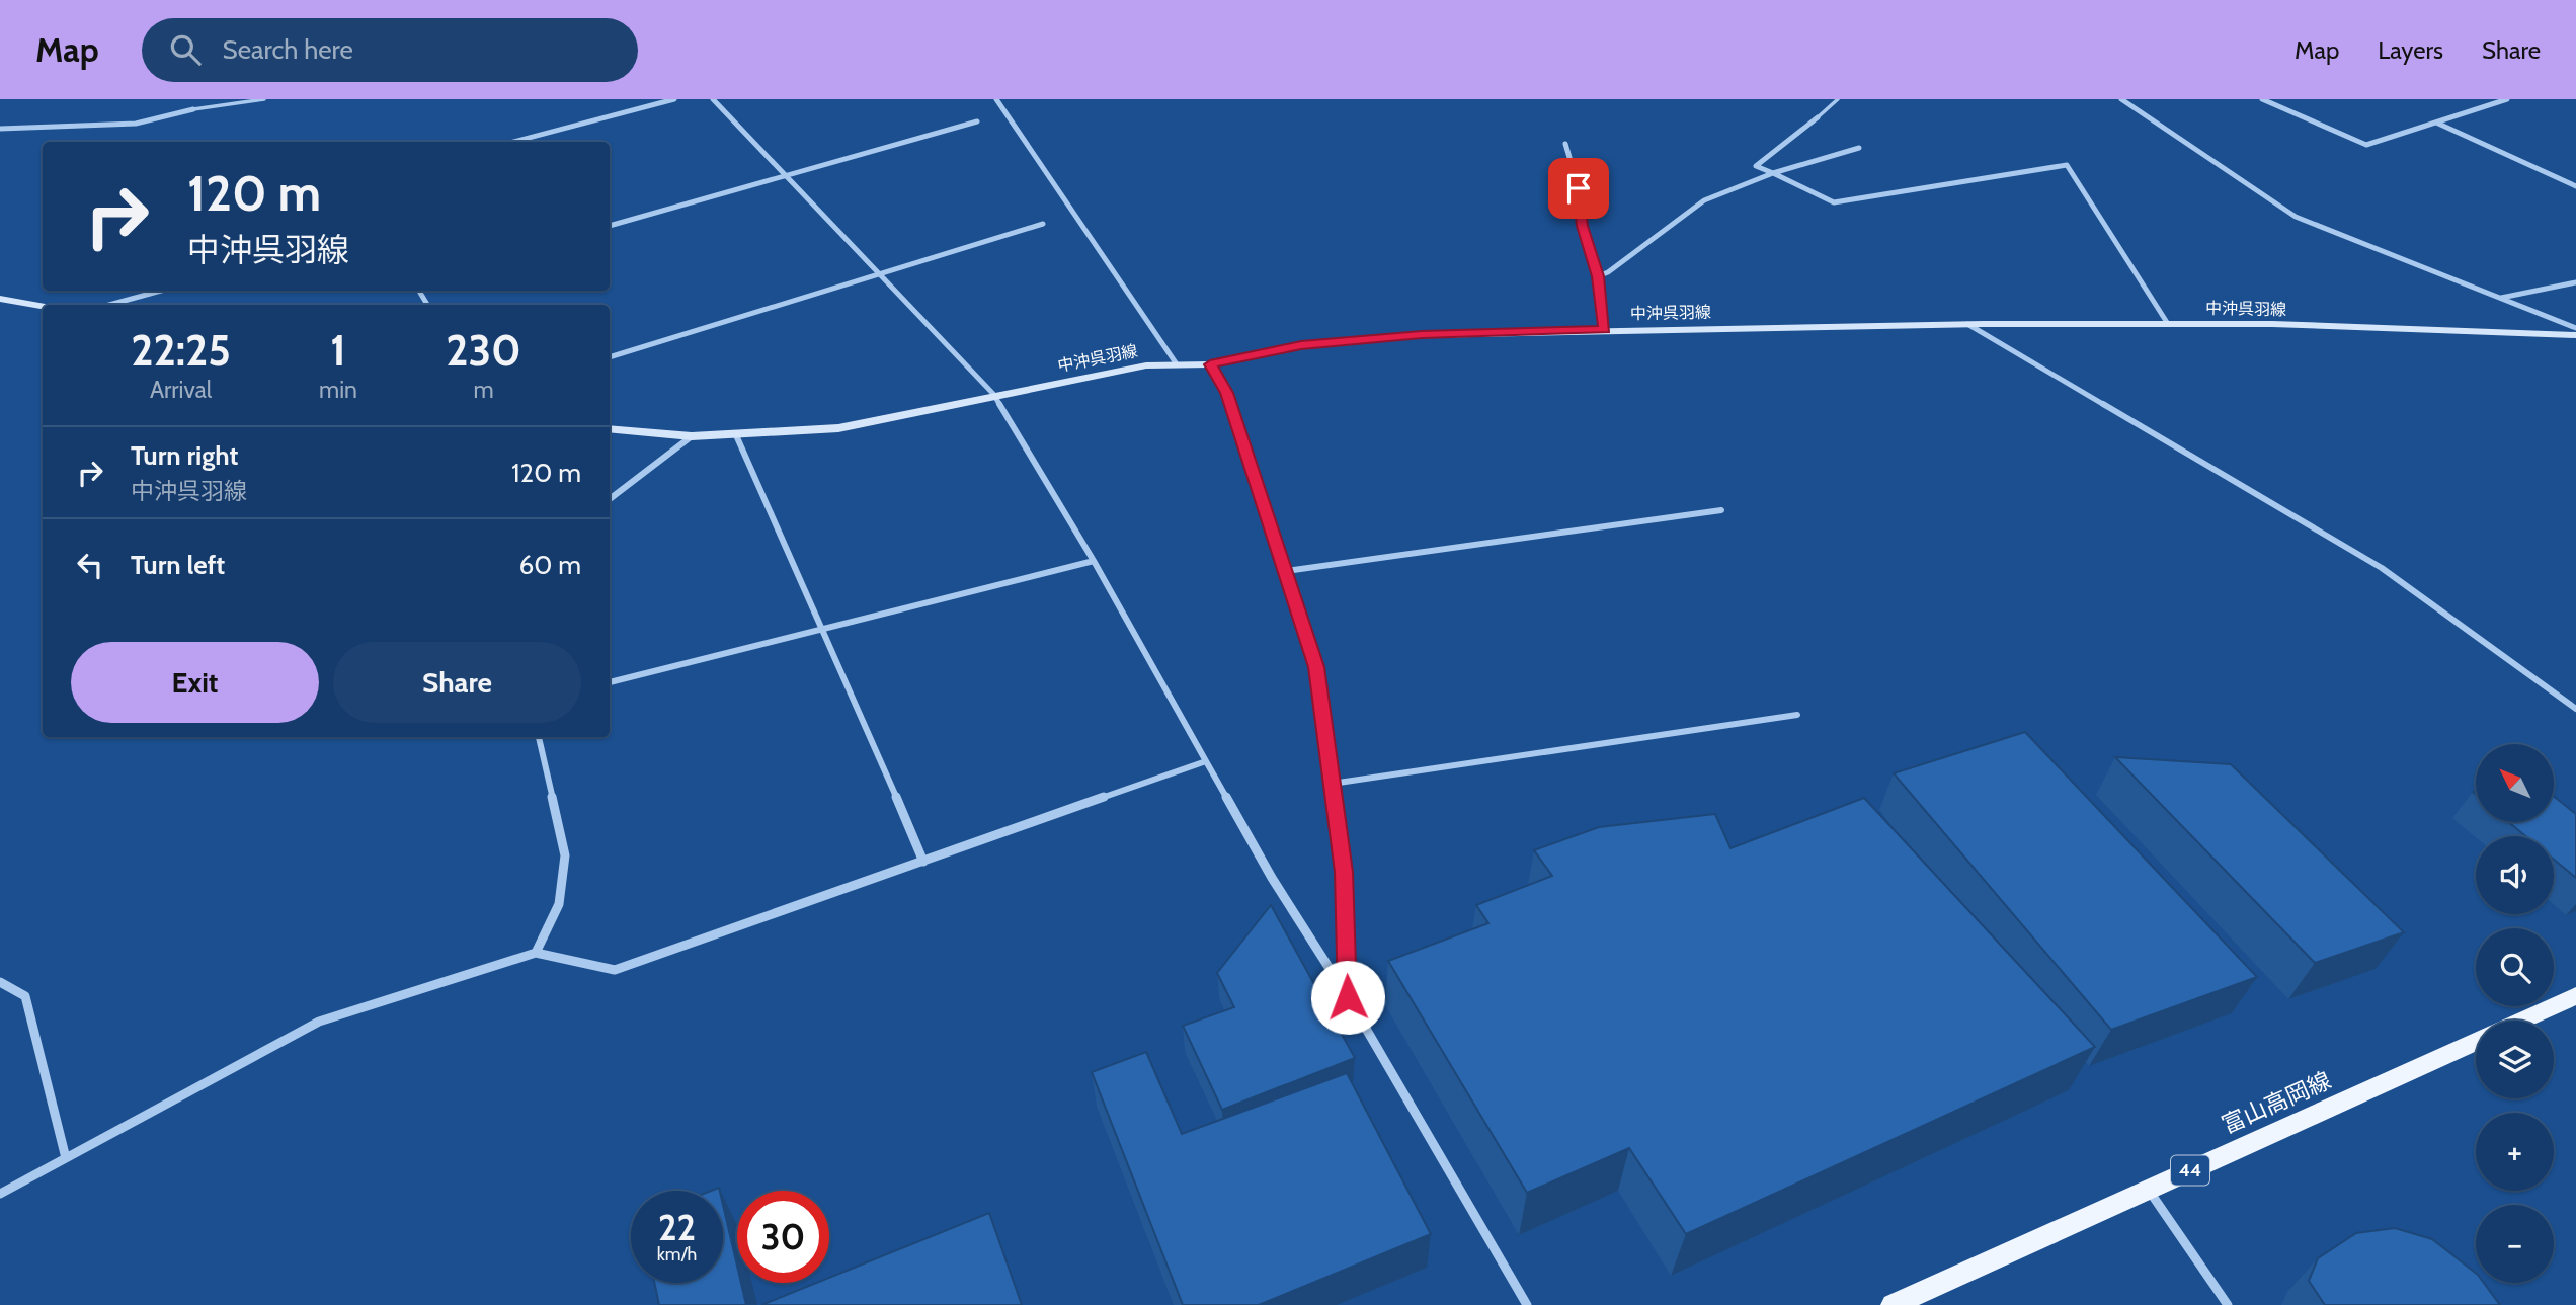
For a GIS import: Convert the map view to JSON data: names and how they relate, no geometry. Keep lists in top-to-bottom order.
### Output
{
  "streets": {
    "main road": ["中沖呉羽線", "富山高岡線", "44"]
  },
  "north": "top left",
  "page": {
    "header": "Map",
    "search": "Search here",
    "nav": ["Map", "Layers", "Share"],
    "turn": ["120 m", "中沖呉羽線"],
    "eta": [
      "22:25",
      "Arrival",
      "1",
      "min",
      "230",
      "m"
    ],
    "list": [
      {
        "name": "Turn right",
        "note": "中沖呉羽線",
        "value": "120 m"
      },
      {
        "name": "Turn left",
        "value": "60 m"
      }
    ],
    "buttons": ["Exit", "Share"],
    "map_buttons": ["+", "−"],
    "speed": "22 km/h",
    "limit": "30"
  }
}
